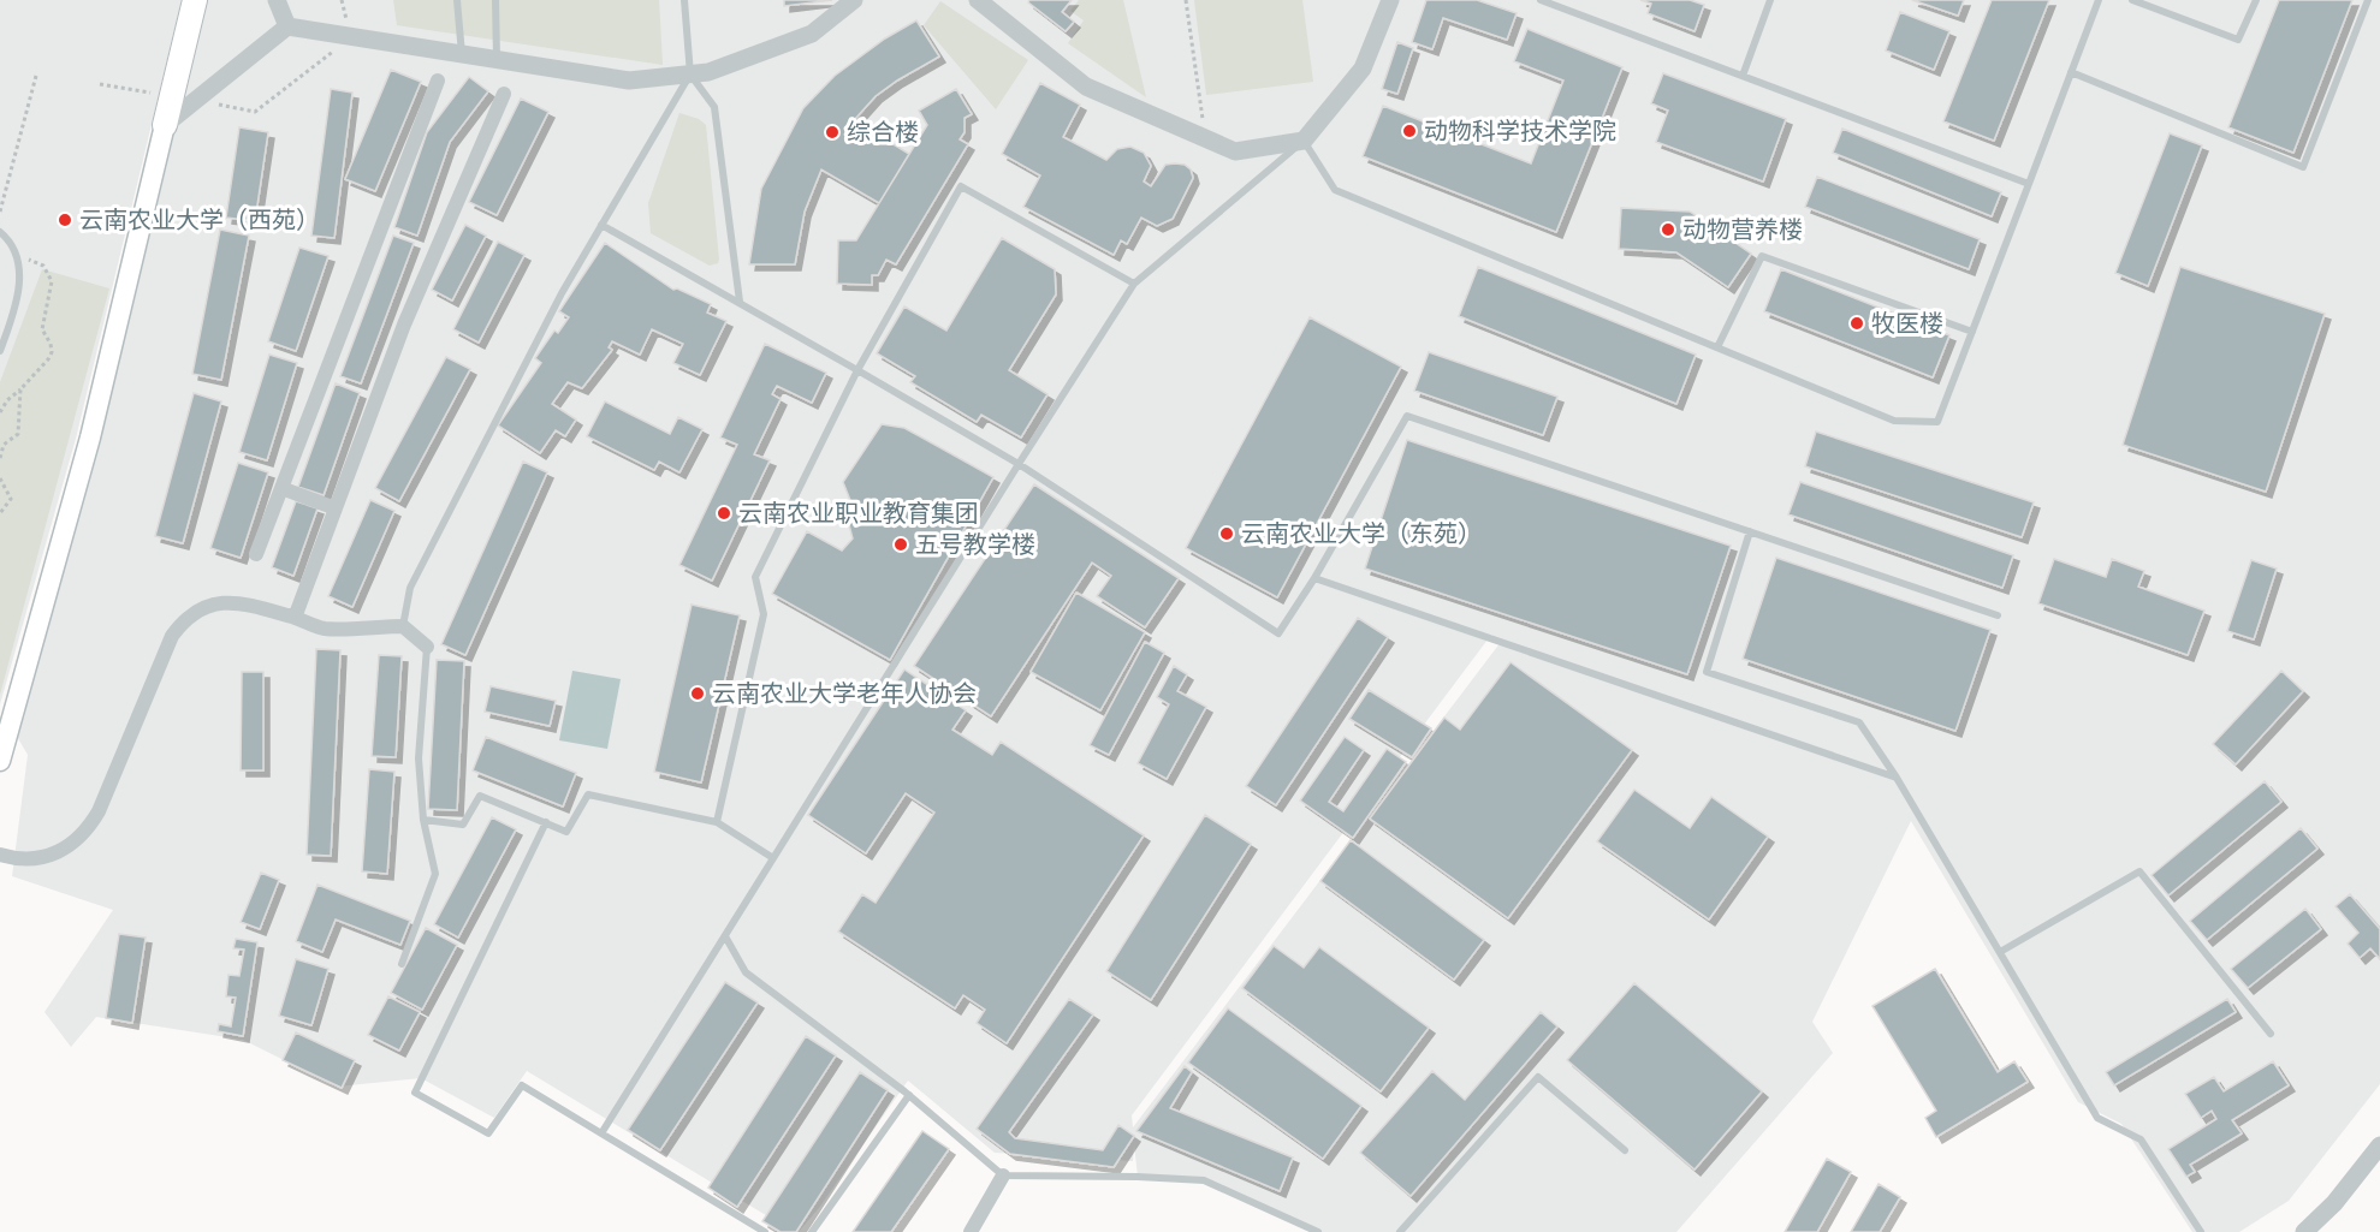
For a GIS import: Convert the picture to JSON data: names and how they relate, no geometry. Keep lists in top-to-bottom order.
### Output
{
  "places": [
    "动物科学技术学院",
    "综合楼",
    "云南农业大学（西苑）",
    "动物营养楼",
    "牧医楼",
    "云南农业职业教育集团",
    "云南农业大学（东苑）",
    "五号教学楼",
    "云南农业大学老年人协会"
  ]
}
